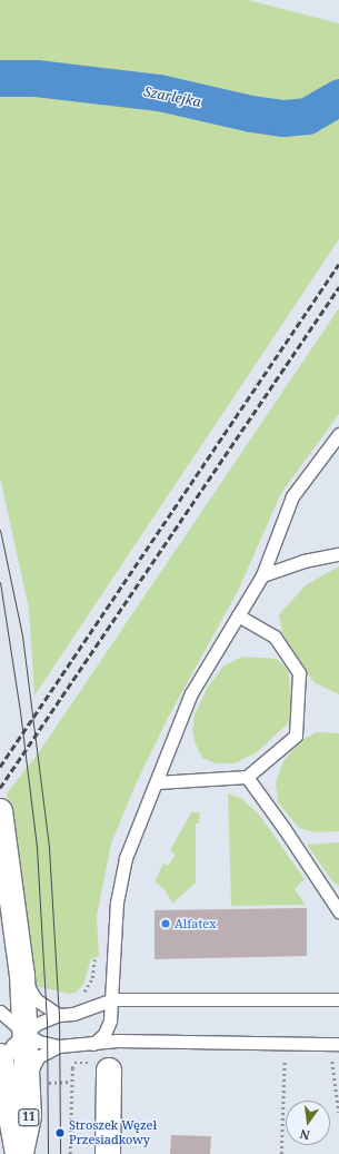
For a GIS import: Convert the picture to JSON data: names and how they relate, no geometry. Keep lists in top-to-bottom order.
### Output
{
  "streets": {
    "main road": ["11"]
  },
  "water": ["Szarlejka"],
  "places": ["Alfatex", "Stroszek Węzeł Przesiadkowy"],
  "north": "bottom"
}
